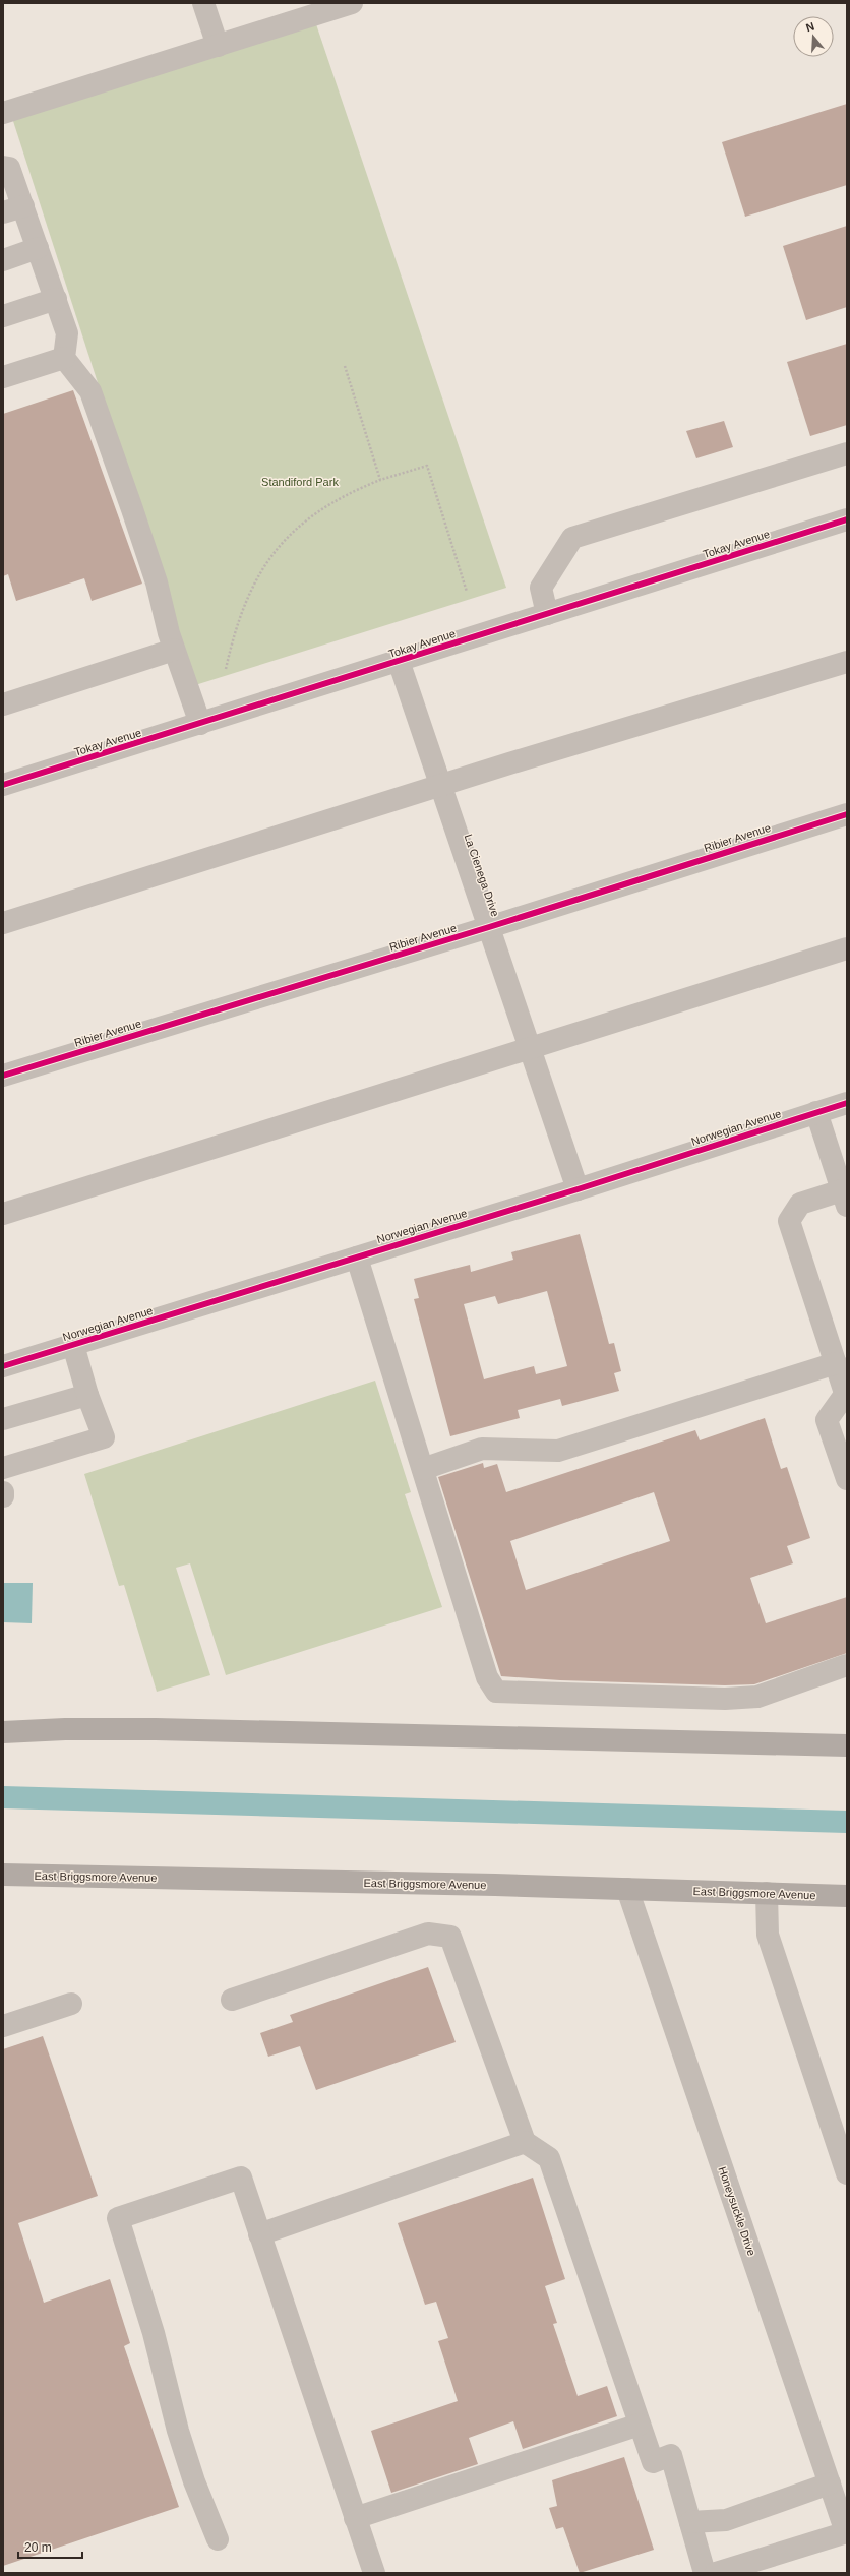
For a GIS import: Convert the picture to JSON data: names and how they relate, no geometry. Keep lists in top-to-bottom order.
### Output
{
  "streets": {
    "main road": ["East Briggsmore Avenue"],
    "street": [
      "Tokay Avenue",
      "Ribier Avenue",
      "La Cienega Drive",
      "Norwegian Avenue",
      "Honeysuckle Drive"
    ]
  },
  "crossings": [
    ["Tokay Avenue", "La Cienega Drive"],
    ["Ribier Avenue", "La Cienega Drive"],
    ["La Cienega Drive", "Norwegian Avenue"],
    ["East Briggsmore Avenue", "Honeysuckle Drive"]
  ],
  "parks": ["Standiford Park"],
  "scale_bar": "20 m",
  "north": "top"
}
